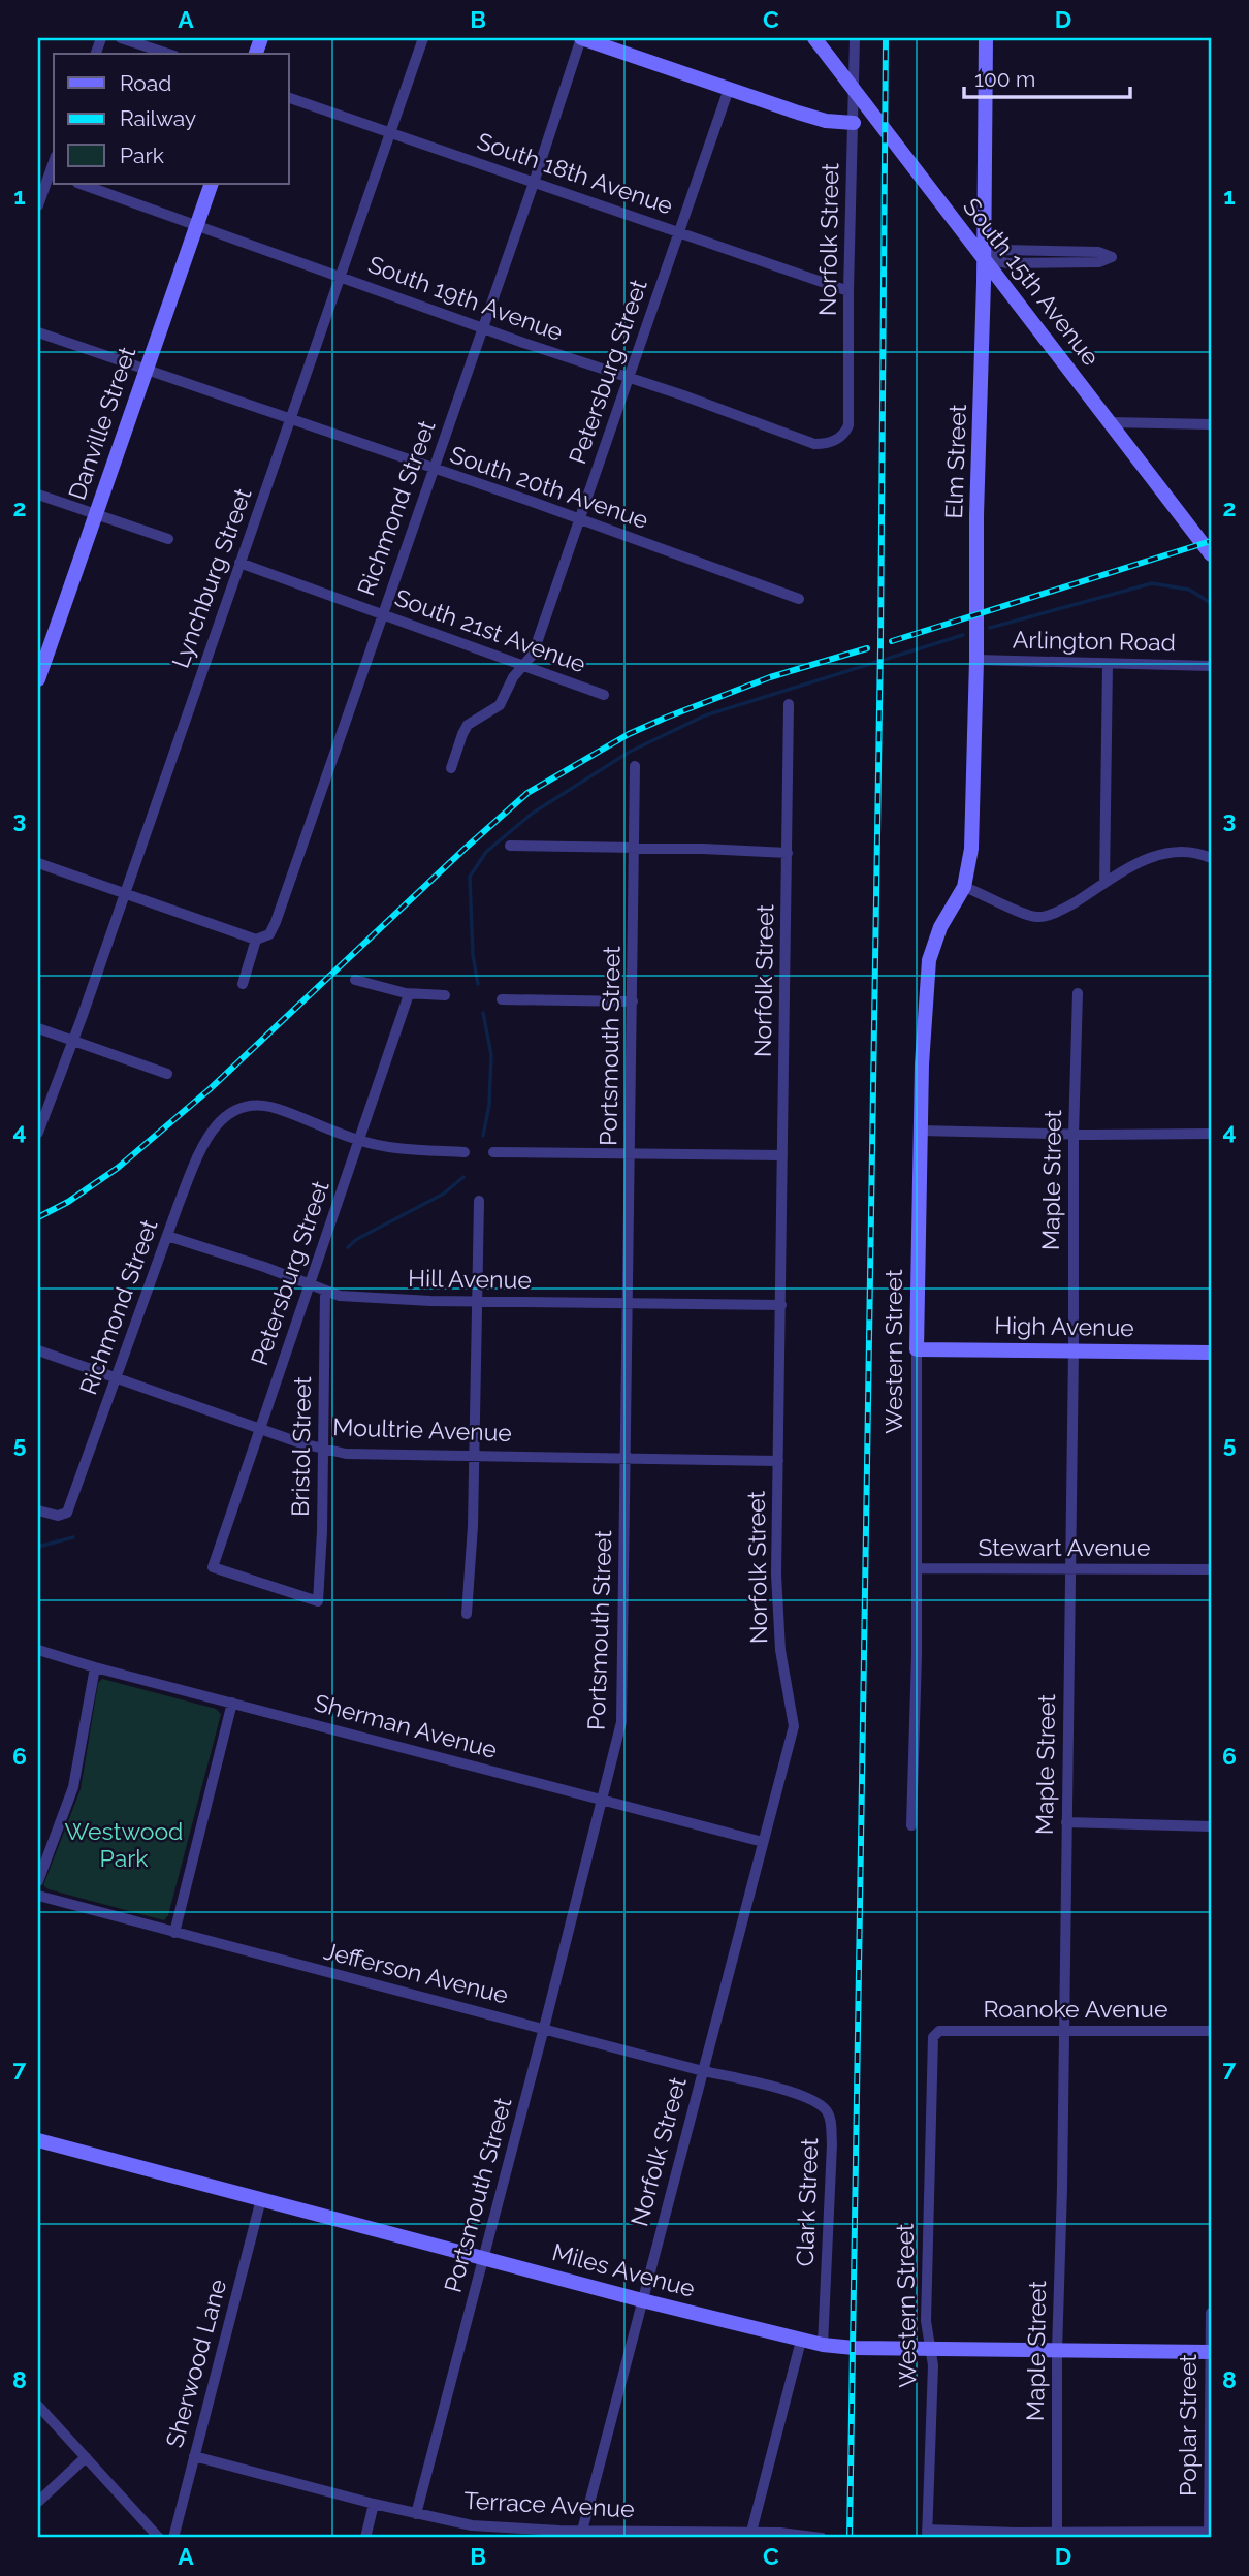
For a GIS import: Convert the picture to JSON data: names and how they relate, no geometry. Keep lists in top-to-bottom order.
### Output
{
  "streets": {
    "street": [
      "South 18th Avenue",
      "Norfolk Street",
      "South 15th Avenue",
      "South 19th Avenue",
      "Petersburg Street",
      "Danville Street",
      "Elm Street",
      "South 20th Avenue",
      "Richmond Street",
      "Lynchburg Street",
      "South 21st Avenue",
      "Arlington Road",
      "Portsmouth Street",
      "Maple Street",
      "Hill Avenue",
      "High Avenue",
      "Western Street",
      "Moultrie Avenue",
      "Bristol Street",
      "Stewart Avenue",
      "Sherman Avenue",
      "Jefferson Avenue",
      "Roanoke Avenue",
      "Clark Street",
      "Miles Avenue",
      "Sherwood Lane",
      "Poplar Street",
      "Terrace Avenue"
    ]
  },
  "crossings": [
    ["South 18th Avenue", "Norfolk Street"],
    ["South 18th Avenue", "Petersburg Street"],
    ["South 18th Avenue", "Richmond Street"],
    ["South 18th Avenue", "Lynchburg Street"],
    ["Norfolk Street", "South 15th Avenue"],
    ["Norfolk Street", "South 19th Avenue"],
    ["Norfolk Street", "Hill Avenue"],
    ["Norfolk Street", "Moultrie Avenue"],
    ["Norfolk Street", "Sherman Avenue"],
    ["Norfolk Street", "Jefferson Avenue"],
    ["Norfolk Street", "Miles Avenue"],
    ["Norfolk Street", "Terrace Avenue"],
    ["South 15th Avenue", "Elm Street"],
    ["South 19th Avenue", "Petersburg Street"],
    ["South 19th Avenue", "Danville Street"],
    ["South 19th Avenue", "Richmond Street"],
    ["South 19th Avenue", "Lynchburg Street"],
    ["Petersburg Street", "South 20th Avenue"],
    ["Petersburg Street", "Richmond Street"],
    ["Petersburg Street", "South 21st Avenue"],
    ["Petersburg Street", "Hill Avenue"],
    ["Petersburg Street", "Moultrie Avenue"],
    ["Petersburg Street", "Bristol Street"],
    ["Danville Street", "South 20th Avenue"],
    ["Elm Street", "Arlington Road"],
    ["Elm Street", "Western Street"],
    ["South 20th Avenue", "Richmond Street"],
    ["South 20th Avenue", "Lynchburg Street"],
    ["Richmond Street", "South 21st Avenue"],
    ["Richmond Street", "Hill Avenue"],
    ["Richmond Street", "Moultrie Avenue"],
    ["Lynchburg Street", "South 21st Avenue"],
    ["Portsmouth Street", "Hill Avenue"],
    ["Portsmouth Street", "Moultrie Avenue"],
    ["Portsmouth Street", "Sherman Avenue"],
    ["Portsmouth Street", "Jefferson Avenue"],
    ["Portsmouth Street", "Miles Avenue"],
    ["Portsmouth Street", "Terrace Avenue"],
    ["Maple Street", "High Avenue"],
    ["Maple Street", "Stewart Avenue"],
    ["Maple Street", "Roanoke Avenue"],
    ["Maple Street", "Miles Avenue"],
    ["Hill Avenue", "Bristol Street"],
    ["High Avenue", "Western Street"],
    ["Western Street", "Stewart Avenue"],
    ["Western Street", "Roanoke Avenue"],
    ["Western Street", "Miles Avenue"],
    ["Moultrie Avenue", "Bristol Street"],
    ["Jefferson Avenue", "Clark Street"],
    ["Clark Street", "Miles Avenue"],
    ["Miles Avenue", "Sherwood Lane"],
    ["Miles Avenue", "Poplar Street"],
    ["Sherwood Lane", "Terrace Avenue"]
  ],
  "parks": ["Westwood Park"],
  "legend": ["Road", "Railway", "Park"],
  "scale_bar": "100 m",
  "grid": {
    "columns": [
      "A",
      "B",
      "C",
      "D"
    ],
    "rows": [
      "1",
      "2",
      "3",
      "4",
      "5",
      "6",
      "7",
      "8"
    ]
  }
}
